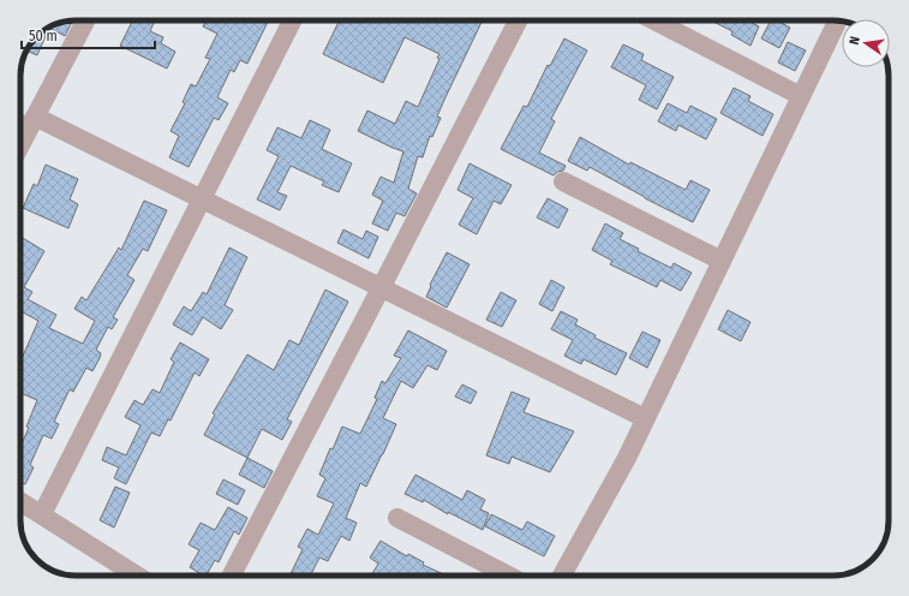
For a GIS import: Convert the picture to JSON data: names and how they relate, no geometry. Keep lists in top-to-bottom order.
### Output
{
  "scale_bar": "50 m",
  "north": "left"
}
